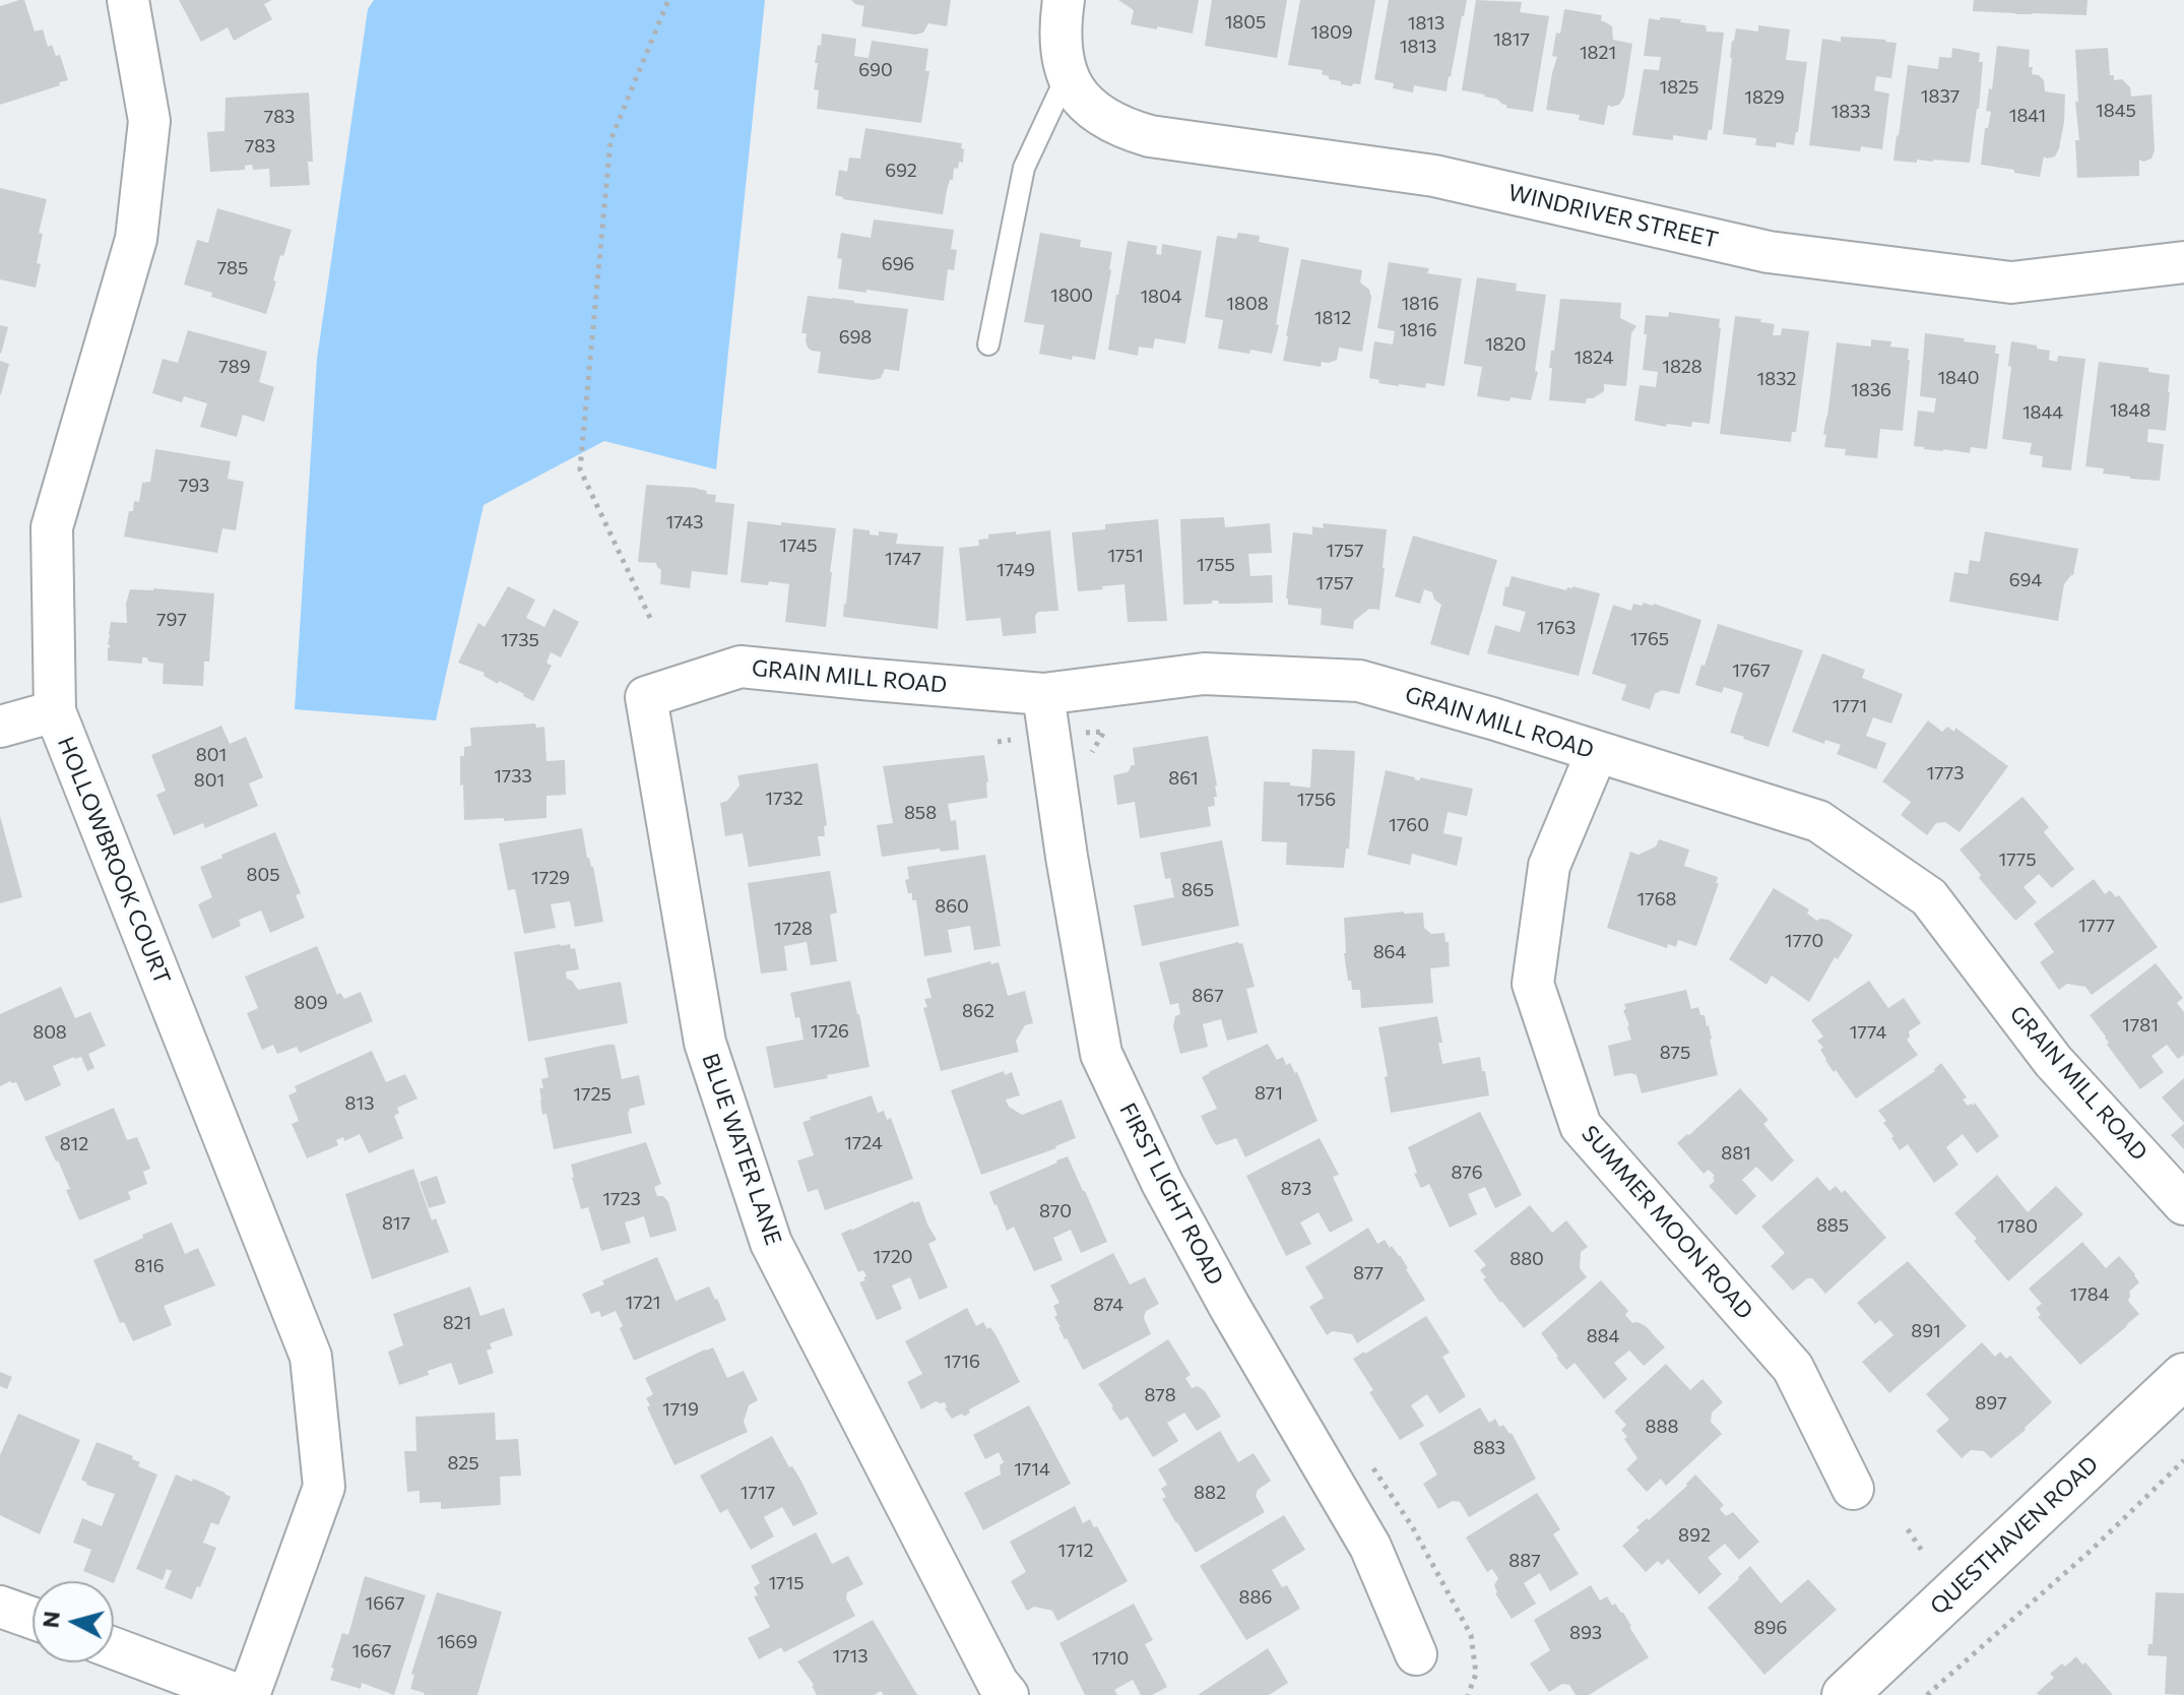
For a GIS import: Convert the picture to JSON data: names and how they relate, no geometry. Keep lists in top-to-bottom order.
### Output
{
  "streets": {
    "street": [
      "WINDRIVER STREET",
      "GRAIN MILL ROAD",
      "HOLLOWBROOK COURT",
      "BLUE WATER LANE",
      "FIRST LIGHT ROAD",
      "SUMMER MOON ROAD",
      "QUESTHAVEN ROAD"
    ]
  },
  "crossings": [
    ["GRAIN MILL ROAD", "BLUE WATER LANE"],
    ["GRAIN MILL ROAD", "FIRST LIGHT ROAD"],
    ["GRAIN MILL ROAD", "SUMMER MOON ROAD"]
  ],
  "house_numbers": [
    "1805",
    "1813",
    "1809",
    "1817",
    "1813",
    "1821",
    "690",
    "1825",
    "1837",
    "1829",
    "1845",
    "1833",
    "1841",
    "783",
    "783",
    "692",
    "696",
    "785",
    "1800",
    "1804",
    "1808",
    "1816",
    "1812",
    "1816",
    "698",
    "1820",
    "1824",
    "789",
    "1828",
    "1840",
    "1832",
    "1836",
    "1848",
    "1844",
    "793",
    "1743",
    "1745",
    "1757",
    "1751",
    "1747",
    "1755",
    "1749",
    "694",
    "1757",
    "797",
    "1763",
    "1765",
    "1735",
    "1767",
    "1771",
    "801",
    "1773",
    "1733",
    "861",
    "801",
    "1732",
    "1756",
    "858",
    "1760",
    "1775",
    "805",
    "1729",
    "865",
    "1768",
    "860",
    "1777",
    "1728",
    "1770",
    "864",
    "867",
    "809",
    "862",
    "1781",
    "1726",
    "808",
    "1774",
    "875",
    "871",
    "1725",
    "813",
    "1724",
    "812",
    "881",
    "876",
    "873",
    "1723",
    "870",
    "817",
    "885",
    "1780",
    "1720",
    "880",
    "816",
    "877",
    "1784",
    "1721",
    "874",
    "821",
    "891",
    "884",
    "1716",
    "878",
    "897",
    "1719",
    "888",
    "883",
    "825",
    "1714",
    "1717",
    "882",
    "892",
    "1712",
    "887",
    "1715",
    "886",
    "1667",
    "896",
    "893",
    "1669",
    "1667",
    "1713",
    "1710"
  ],
  "north": "left"
}
